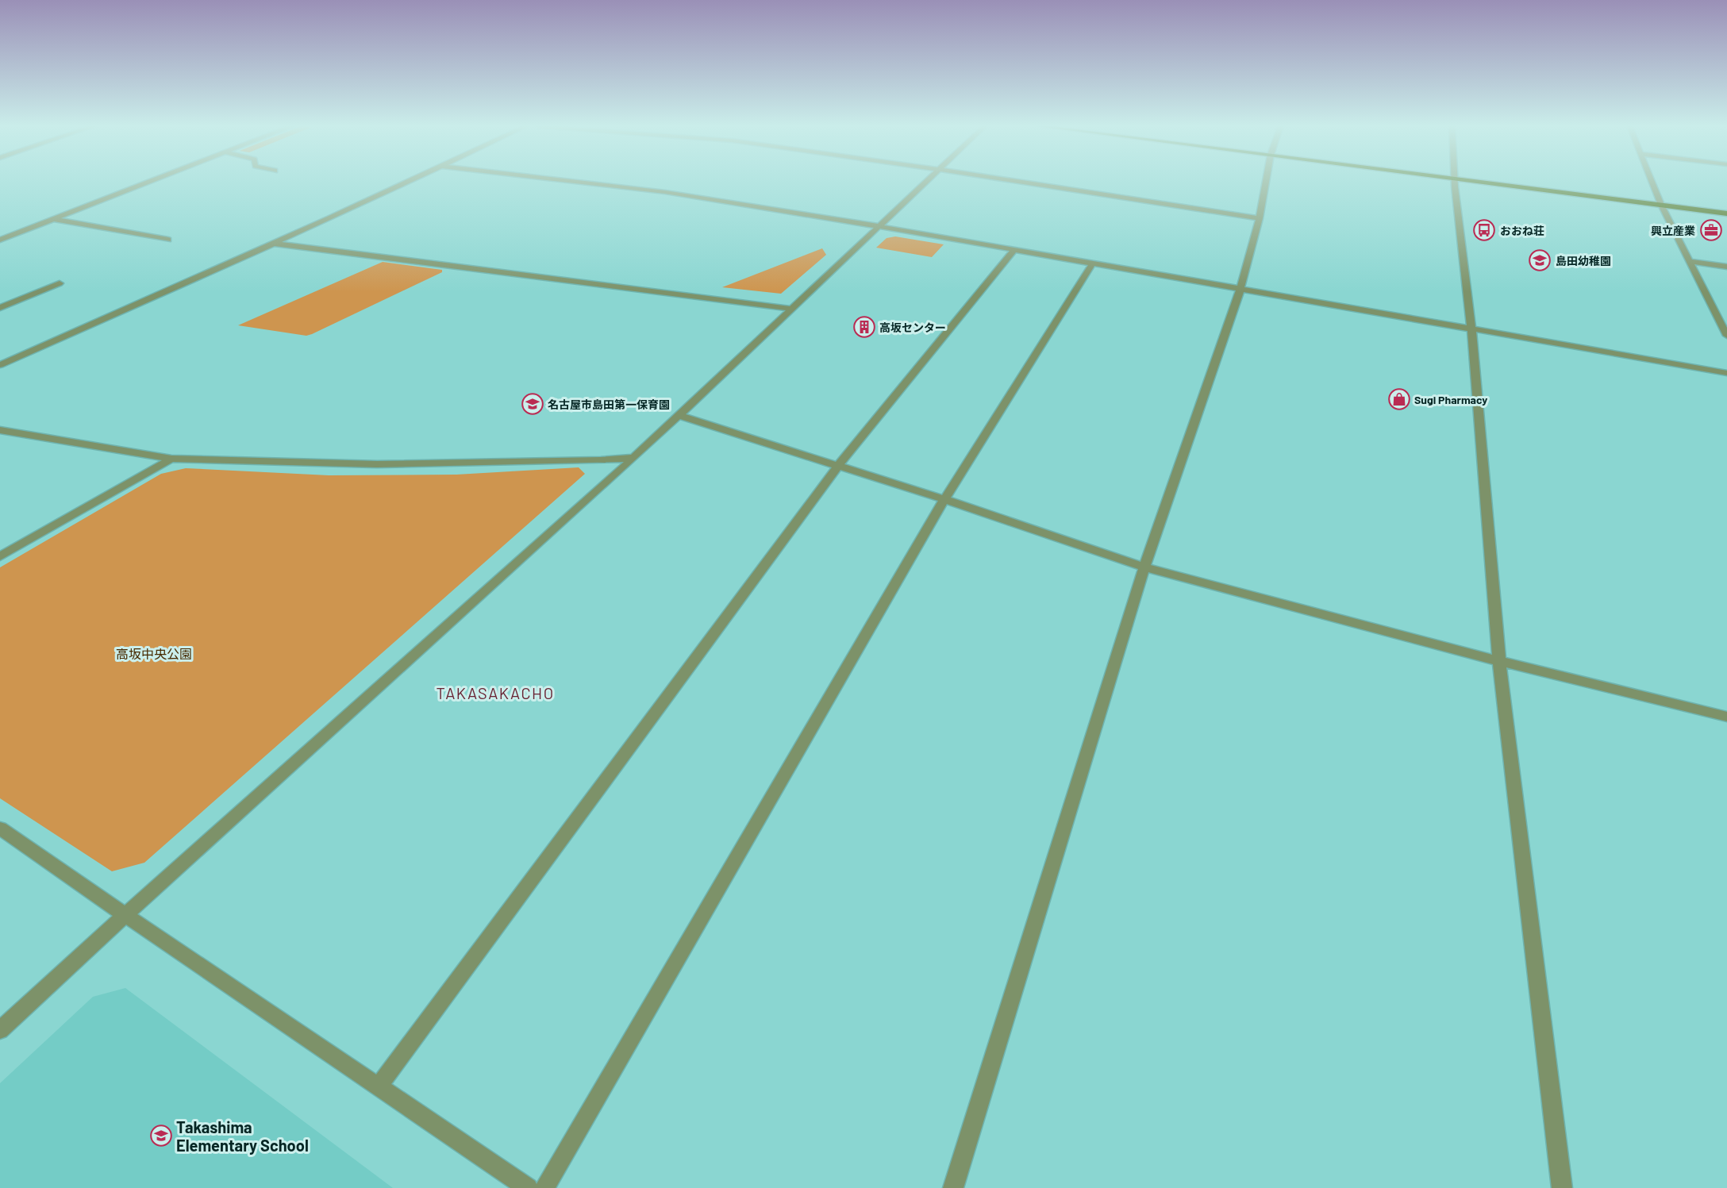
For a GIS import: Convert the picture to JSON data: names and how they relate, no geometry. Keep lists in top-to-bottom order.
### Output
{
  "districts": ["TAKASAKACHO"],
  "parks": ["高坂中央公園"],
  "places": {
    "bus stop": ["おおね荘"],
    "office": ["興立産業"],
    "school or university": ["島田幼稚園", "名古屋市島田第一保育園", "Takashima Elementary School"],
    "building": ["高坂センター"],
    "shop": ["Sugi Pharmacy"]
  }
}
